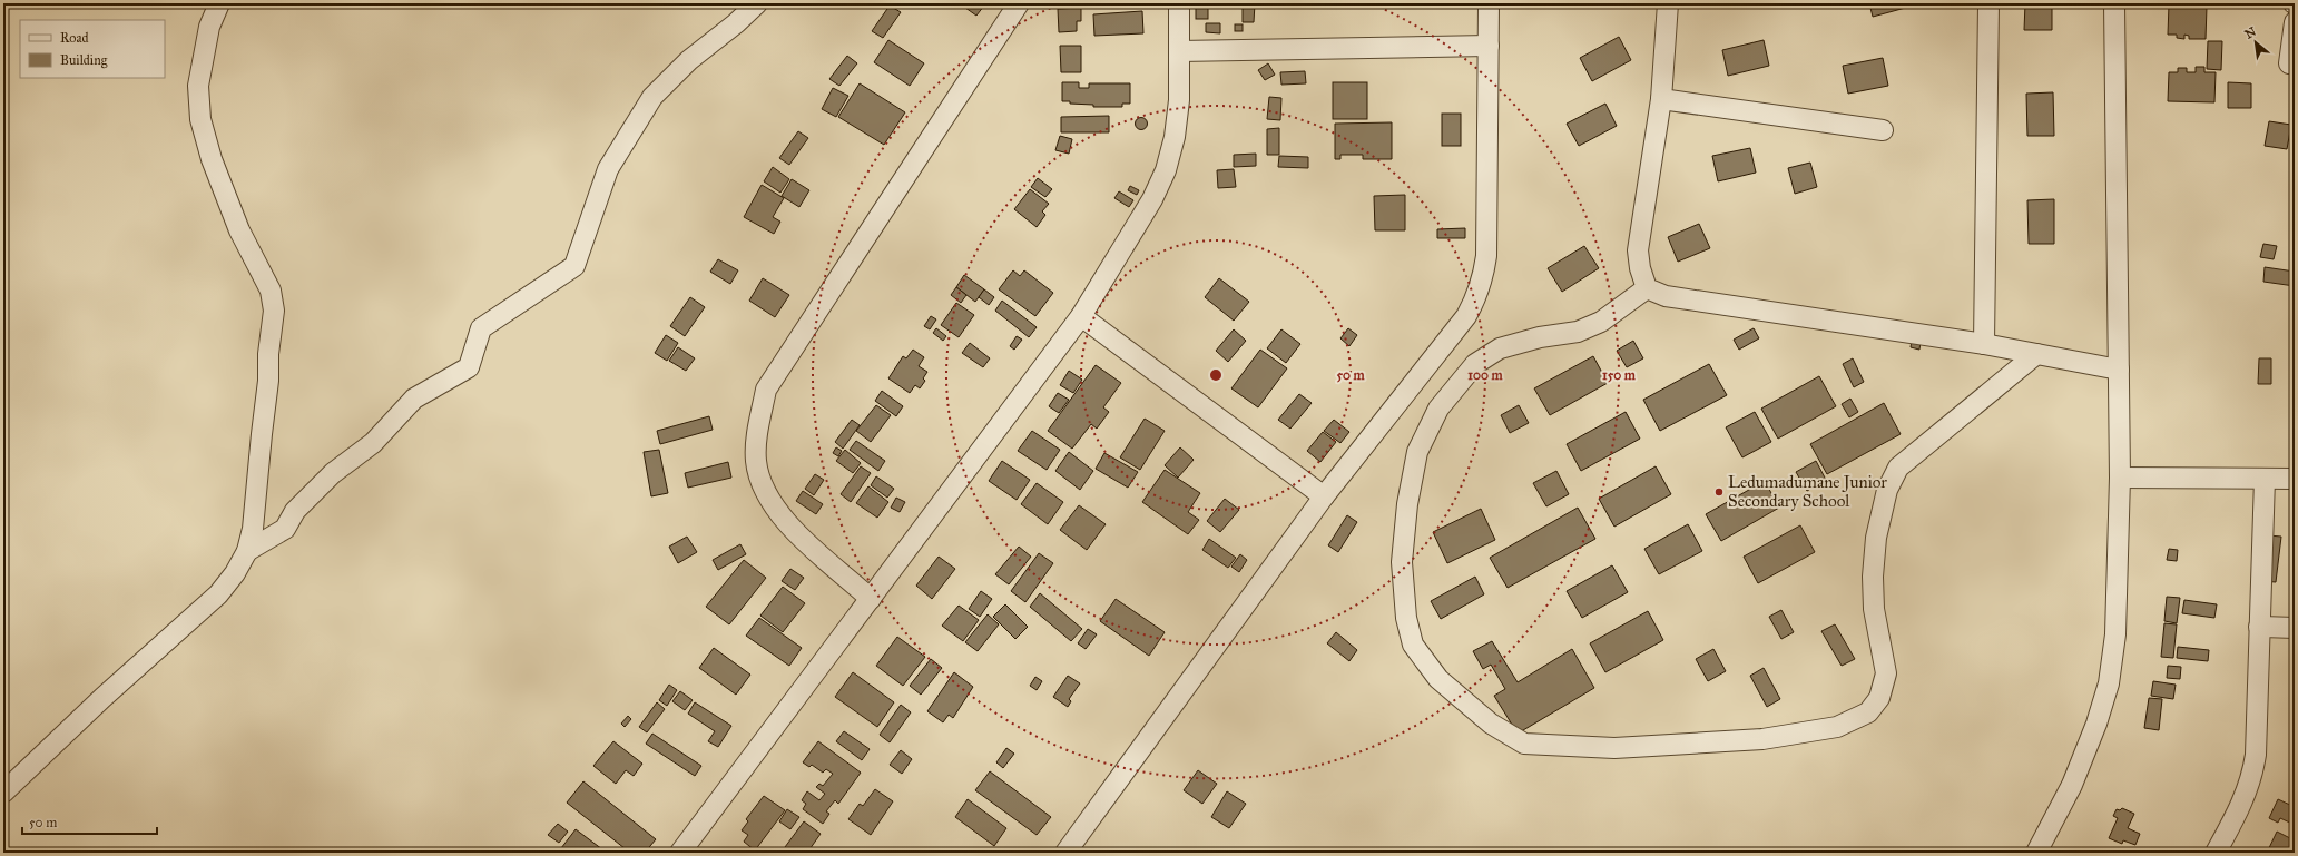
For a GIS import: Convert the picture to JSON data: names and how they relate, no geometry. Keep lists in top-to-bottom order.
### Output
{
  "places": ["Ledumadumane Junior Secondary School"],
  "legend": ["Road", "Building"],
  "scale_bar": "50 m",
  "north": "top left",
  "rings": ["50 m", "100 m", "150 m"]
}
